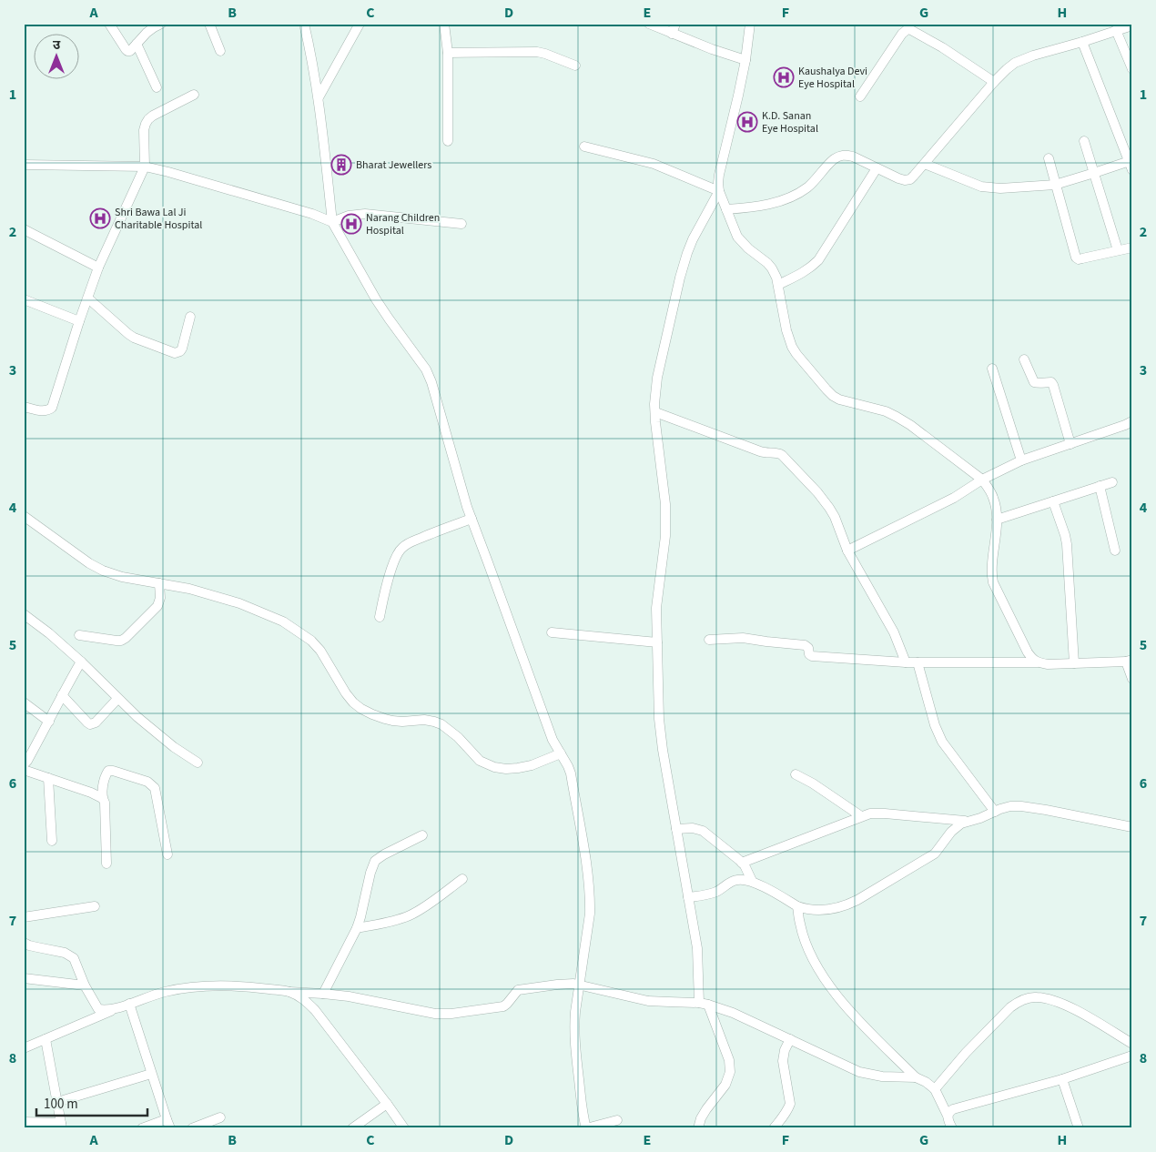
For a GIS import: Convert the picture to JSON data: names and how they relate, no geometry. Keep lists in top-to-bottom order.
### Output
{
  "places": {
    "hospital": [
      "Kaushalya Devi Eye Hospital",
      "K.D. Sanan Eye Hospital",
      "Shri Bawa Lal Ji Charitable Hospital",
      "Narang Children Hospital"
    ],
    "building": ["Bharat Jewellers"]
  },
  "scale_bar": "100 m",
  "north": "top",
  "grid": {
    "columns": [
      "A",
      "B",
      "C",
      "D",
      "E",
      "F",
      "G",
      "H"
    ],
    "rows": [
      "1",
      "2",
      "3",
      "4",
      "5",
      "6",
      "7",
      "8"
    ]
  }
}
